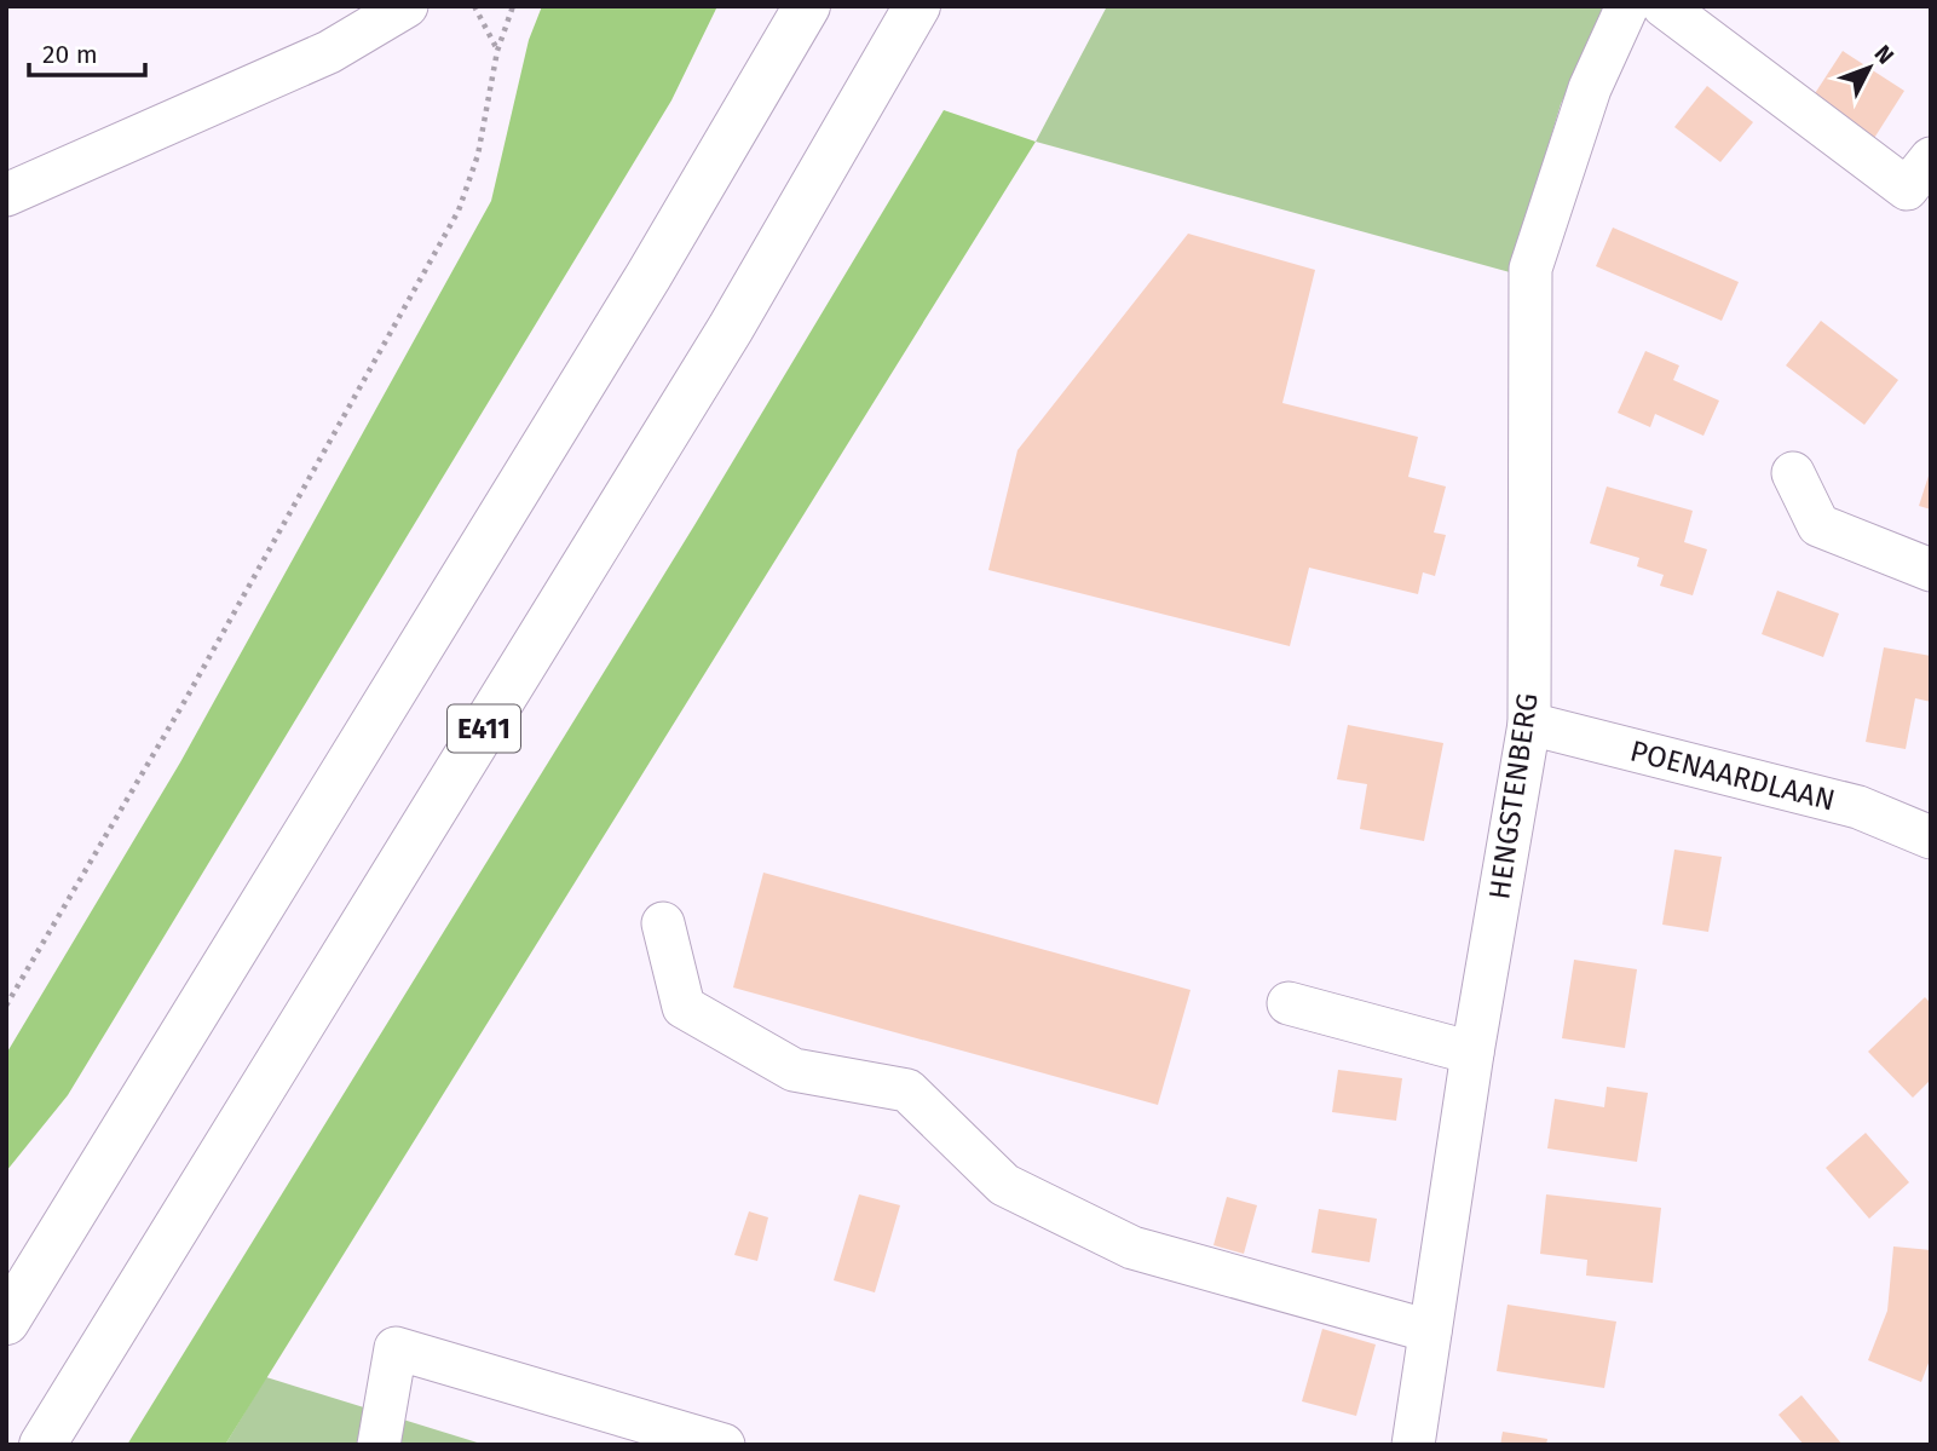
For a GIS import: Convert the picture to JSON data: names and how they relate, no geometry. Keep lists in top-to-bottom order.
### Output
{
  "streets": {
    "highway": ["E411"],
    "street": ["POENAARDLAAN", "HENGSTENBERG"]
  },
  "crossings": [
    ["POENAARDLAAN", "HENGSTENBERG"]
  ],
  "scale_bar": "20 m",
  "north": "top right"
}
